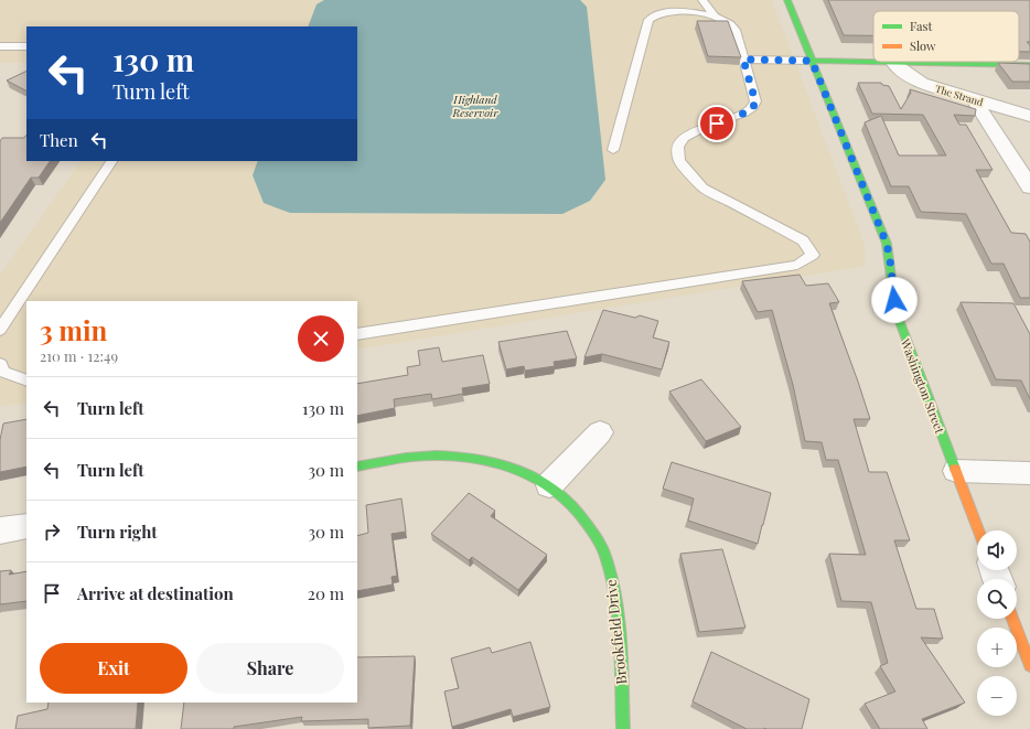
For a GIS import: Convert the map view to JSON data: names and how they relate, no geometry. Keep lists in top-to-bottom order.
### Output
{
  "streets": {
    "street": ["The Strand", "Washington Street", "Brookfield Drive"]
  },
  "water": ["Highland Reservoir"],
  "legend": ["Fast", "Slow"],
  "page": {
    "turn": ["130 m", "Turn left"],
    "then": "Then",
    "heading": ["3 min", "210 m · 12:49"],
    "list": [
      {
        "name": "Turn left",
        "value": "130 m"
      },
      {
        "name": "Turn left",
        "value": "30 m"
      },
      {
        "name": "Turn right",
        "value": "30 m"
      },
      {
        "name": "Arrive at destination",
        "value": "20 m"
      }
    ],
    "map_buttons": ["+", "−"],
    "buttons": ["Exit", "Share"]
  }
}
